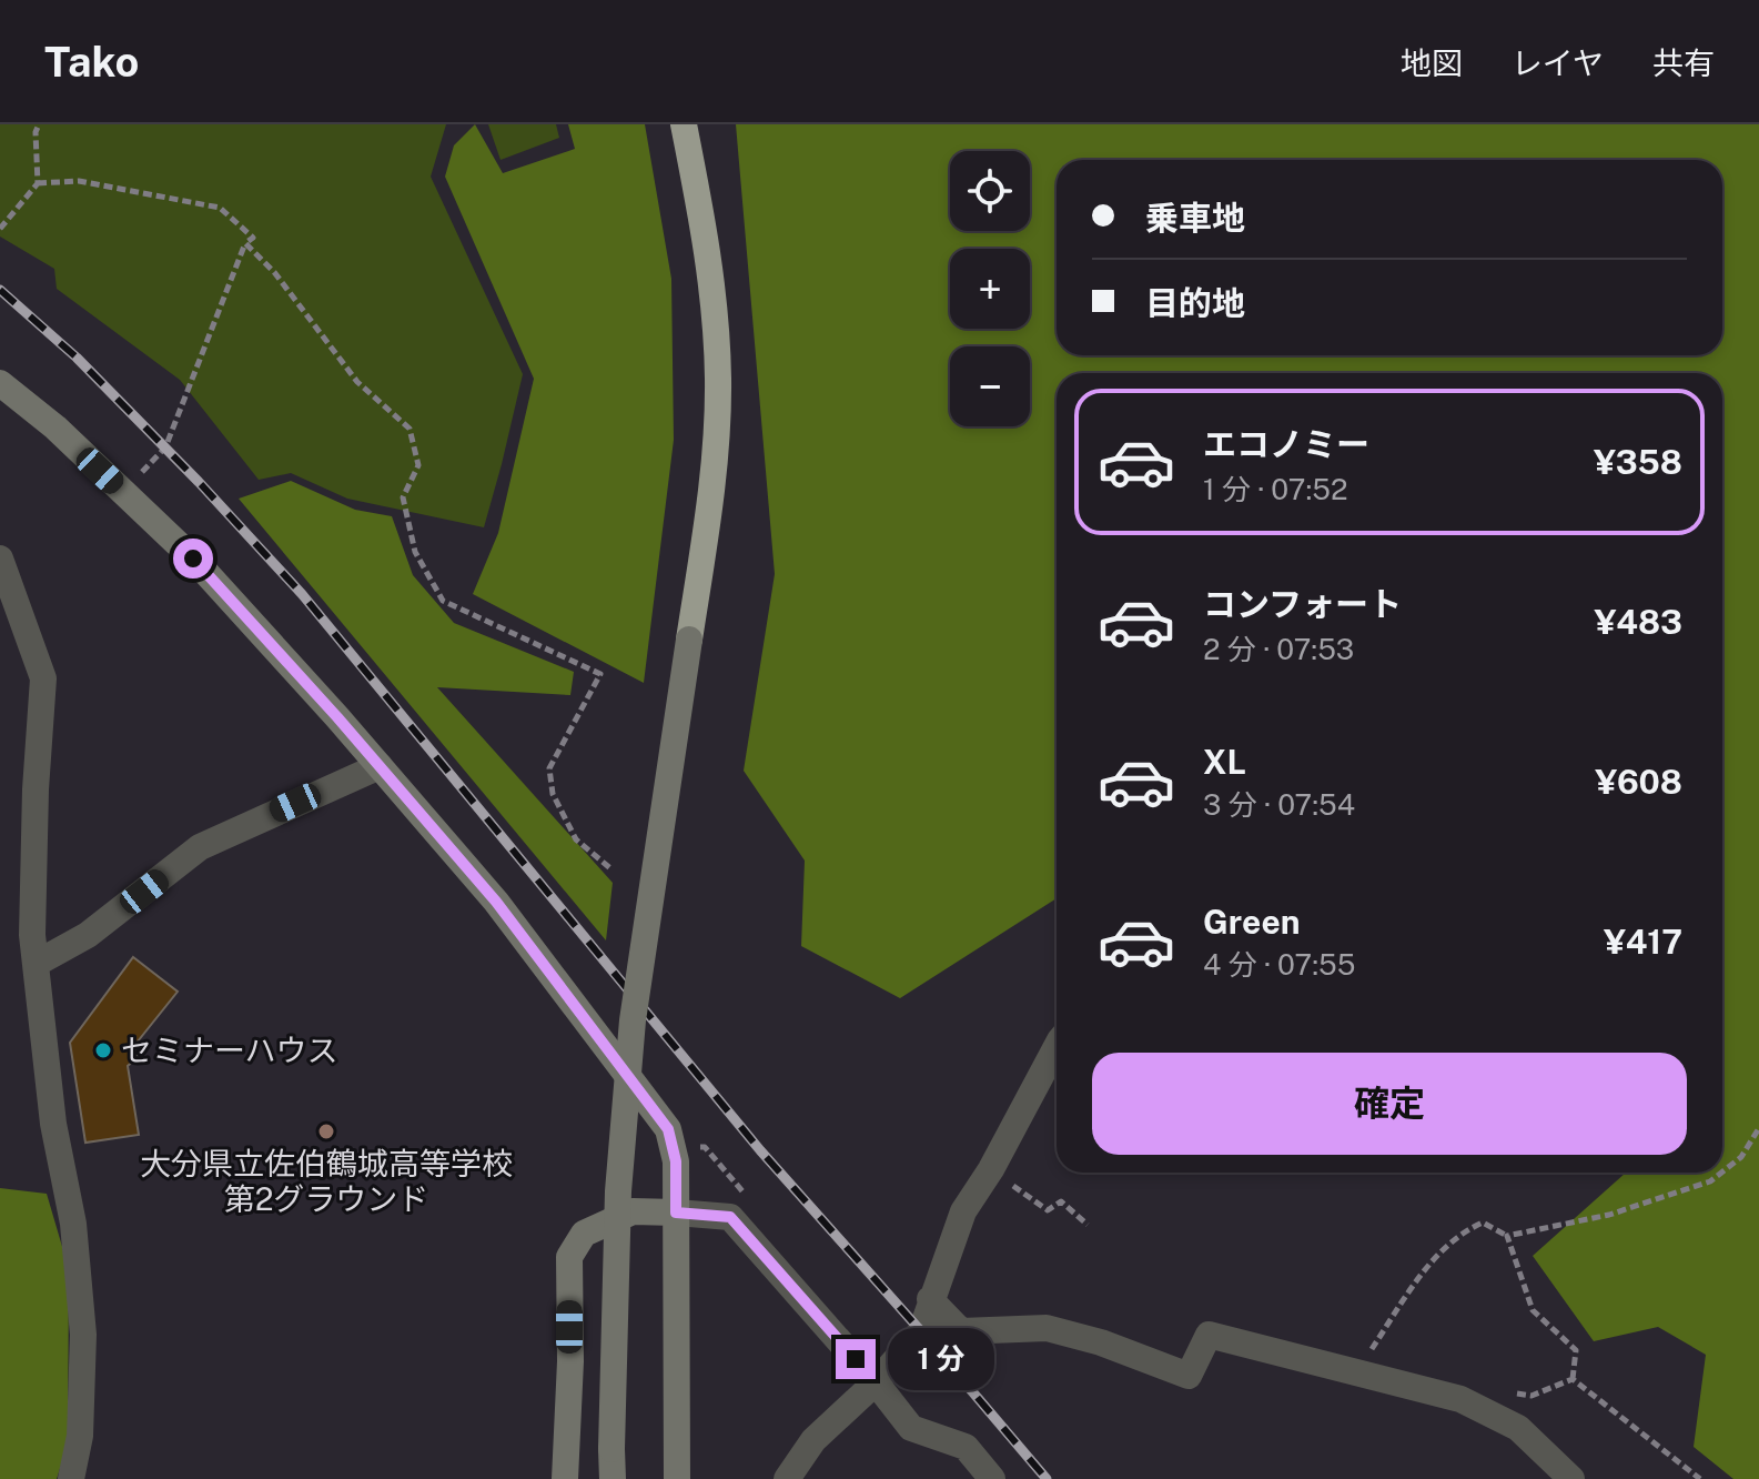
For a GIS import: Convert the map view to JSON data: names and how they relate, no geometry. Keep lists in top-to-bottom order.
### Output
{
  "places": ["セミナーハウス", "大分県立佐伯鶴城高等学校 第2グラウンド"],
  "page": {
    "header": "Tako",
    "nav": ["地図", "レイヤ", "共有"],
    "map_buttons": ["+", "−"],
    "banner": ["乗車地", "目的地"],
    "list": [
      {
        "name": "エコノミー",
        "note": "1 分 · 07:52",
        "value": "¥358"
      },
      {
        "name": "コンフォート",
        "note": "2 分 · 07:53",
        "value": "¥483"
      },
      {
        "name": "XL",
        "note": "3 分 · 07:54",
        "value": "¥608"
      },
      {
        "name": "Green",
        "note": "4 分 · 07:55",
        "value": "¥417"
      }
    ],
    "buttons": "確定",
    "bubble": "1 分"
  }
}
